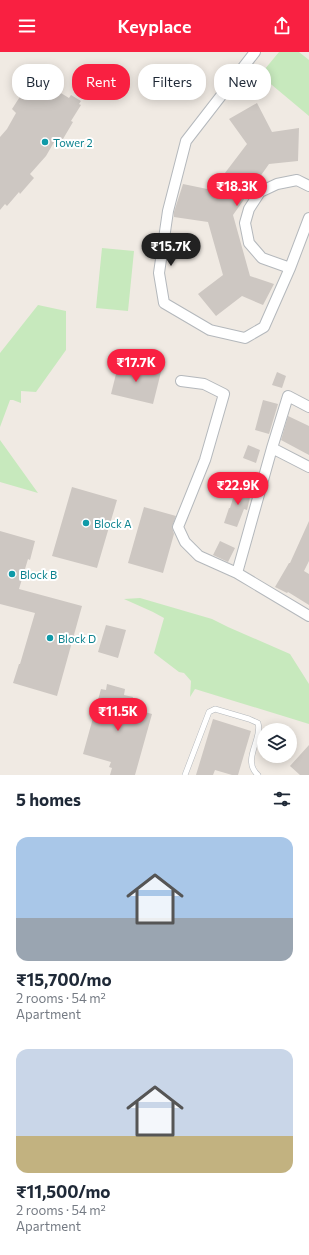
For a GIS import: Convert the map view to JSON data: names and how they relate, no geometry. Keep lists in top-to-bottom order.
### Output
{
  "places": [
    "Tower 2",
    "Block A",
    "Block B",
    "Block D"
  ],
  "page": {
    "header": "Keyplace",
    "chip": [
      "Buy",
      "Rent",
      "Filters",
      "New"
    ],
    "price": [
      "₹18.3K",
      "₹15.7K",
      "₹17.7K",
      "₹22.9K",
      "₹11.5K"
    ],
    "heading": "5 homes",
    "list": [
      {
        "name": "₹15,700/mo",
        "note": "2 rooms · 54 m² · Apartment"
      },
      {
        "name": "₹11,500/mo",
        "note": "2 rooms · 54 m² · Apartment"
      }
    ]
  }
}
